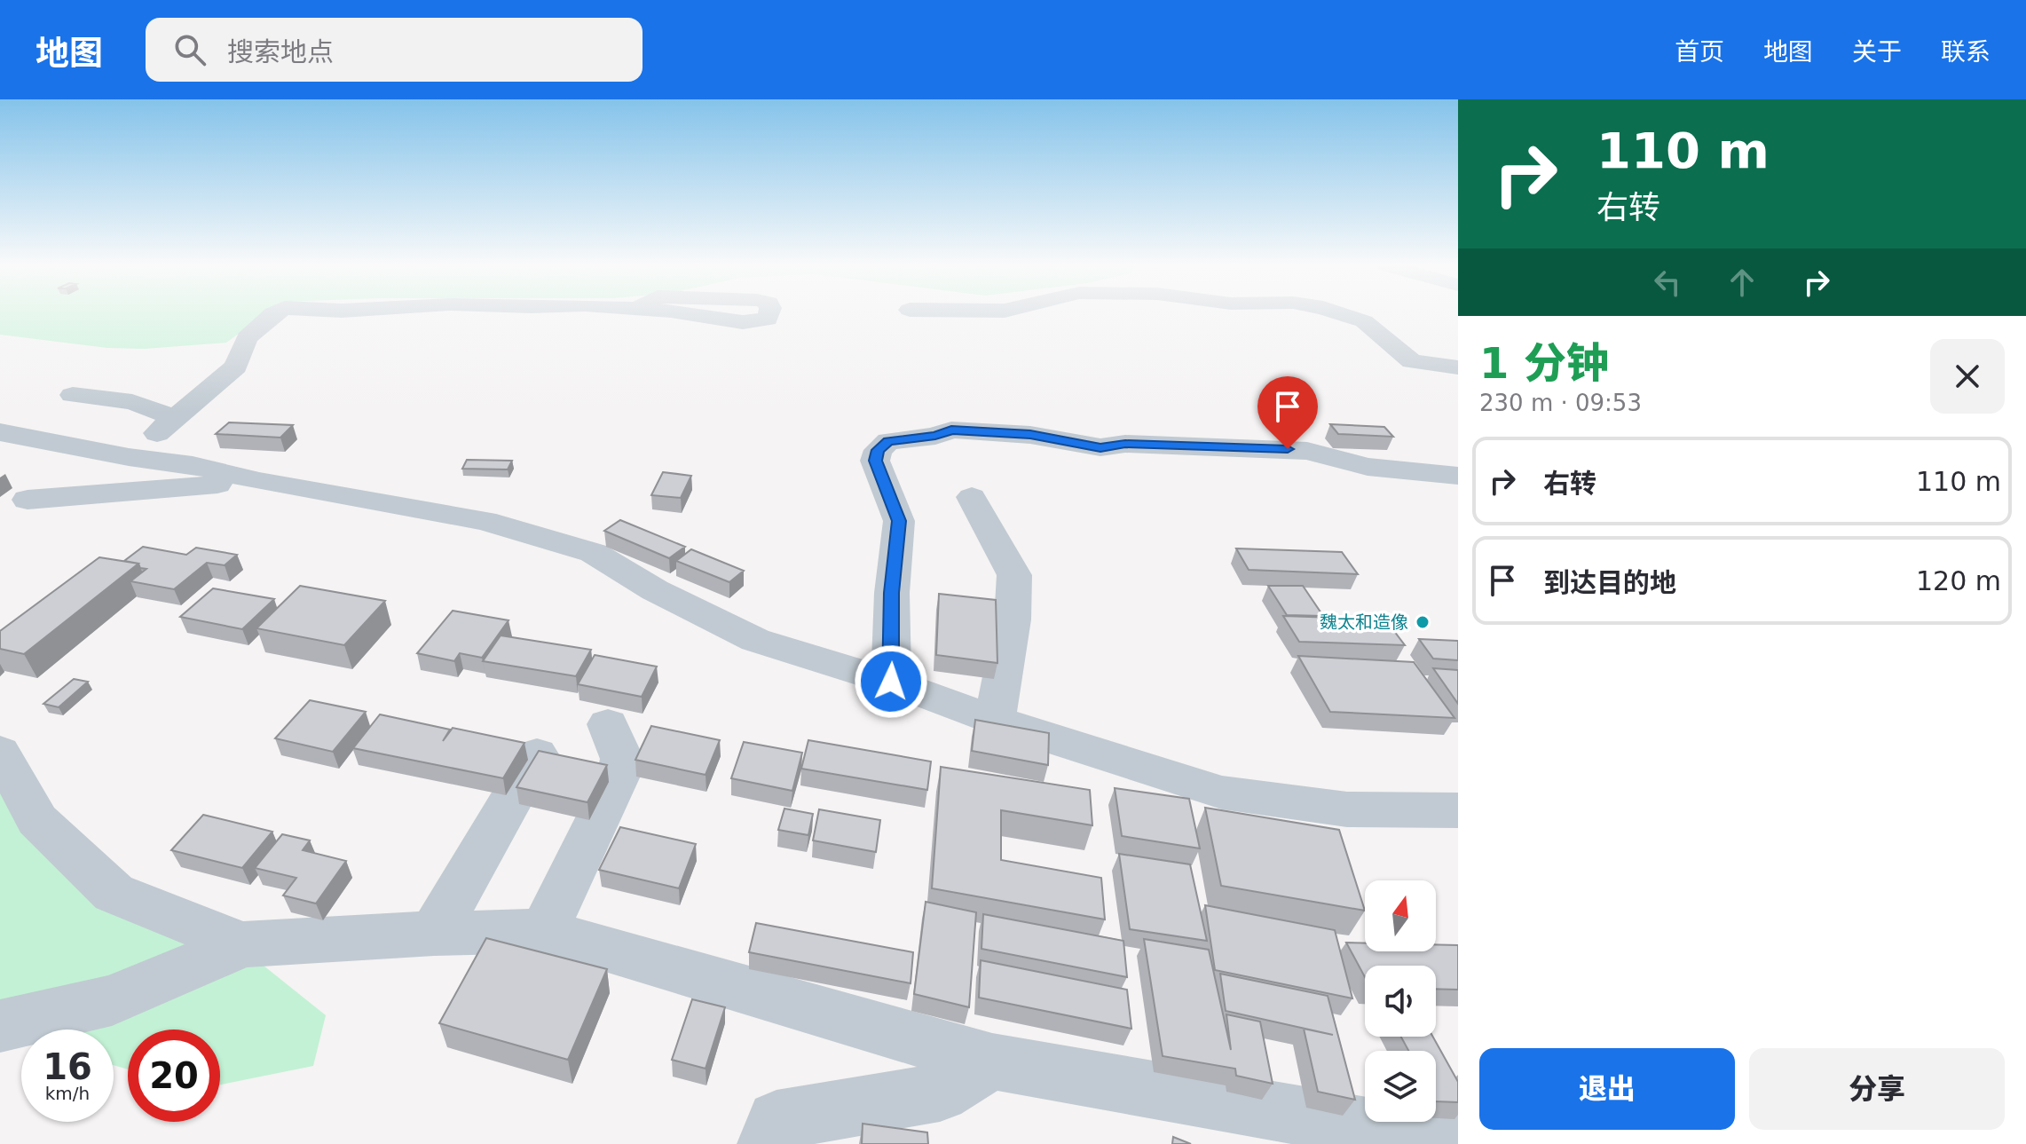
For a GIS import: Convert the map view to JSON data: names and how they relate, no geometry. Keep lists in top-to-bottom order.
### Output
{
  "places": ["魏太和造像"],
  "north": "top",
  "page": {
    "header": "地图",
    "search": "搜索地点",
    "nav": [
      "首页",
      "地图",
      "关于",
      "联系"
    ],
    "turn": ["110 m", "右转"],
    "heading": ["1 分钟", "230 m · 09:53"],
    "list": [
      {
        "name": "右转",
        "value": "110 m"
      },
      {
        "name": "到达目的地",
        "value": "120 m"
      }
    ],
    "speed": "16 km/h",
    "limit": "20",
    "buttons": ["退出", "分享"]
  }
}
